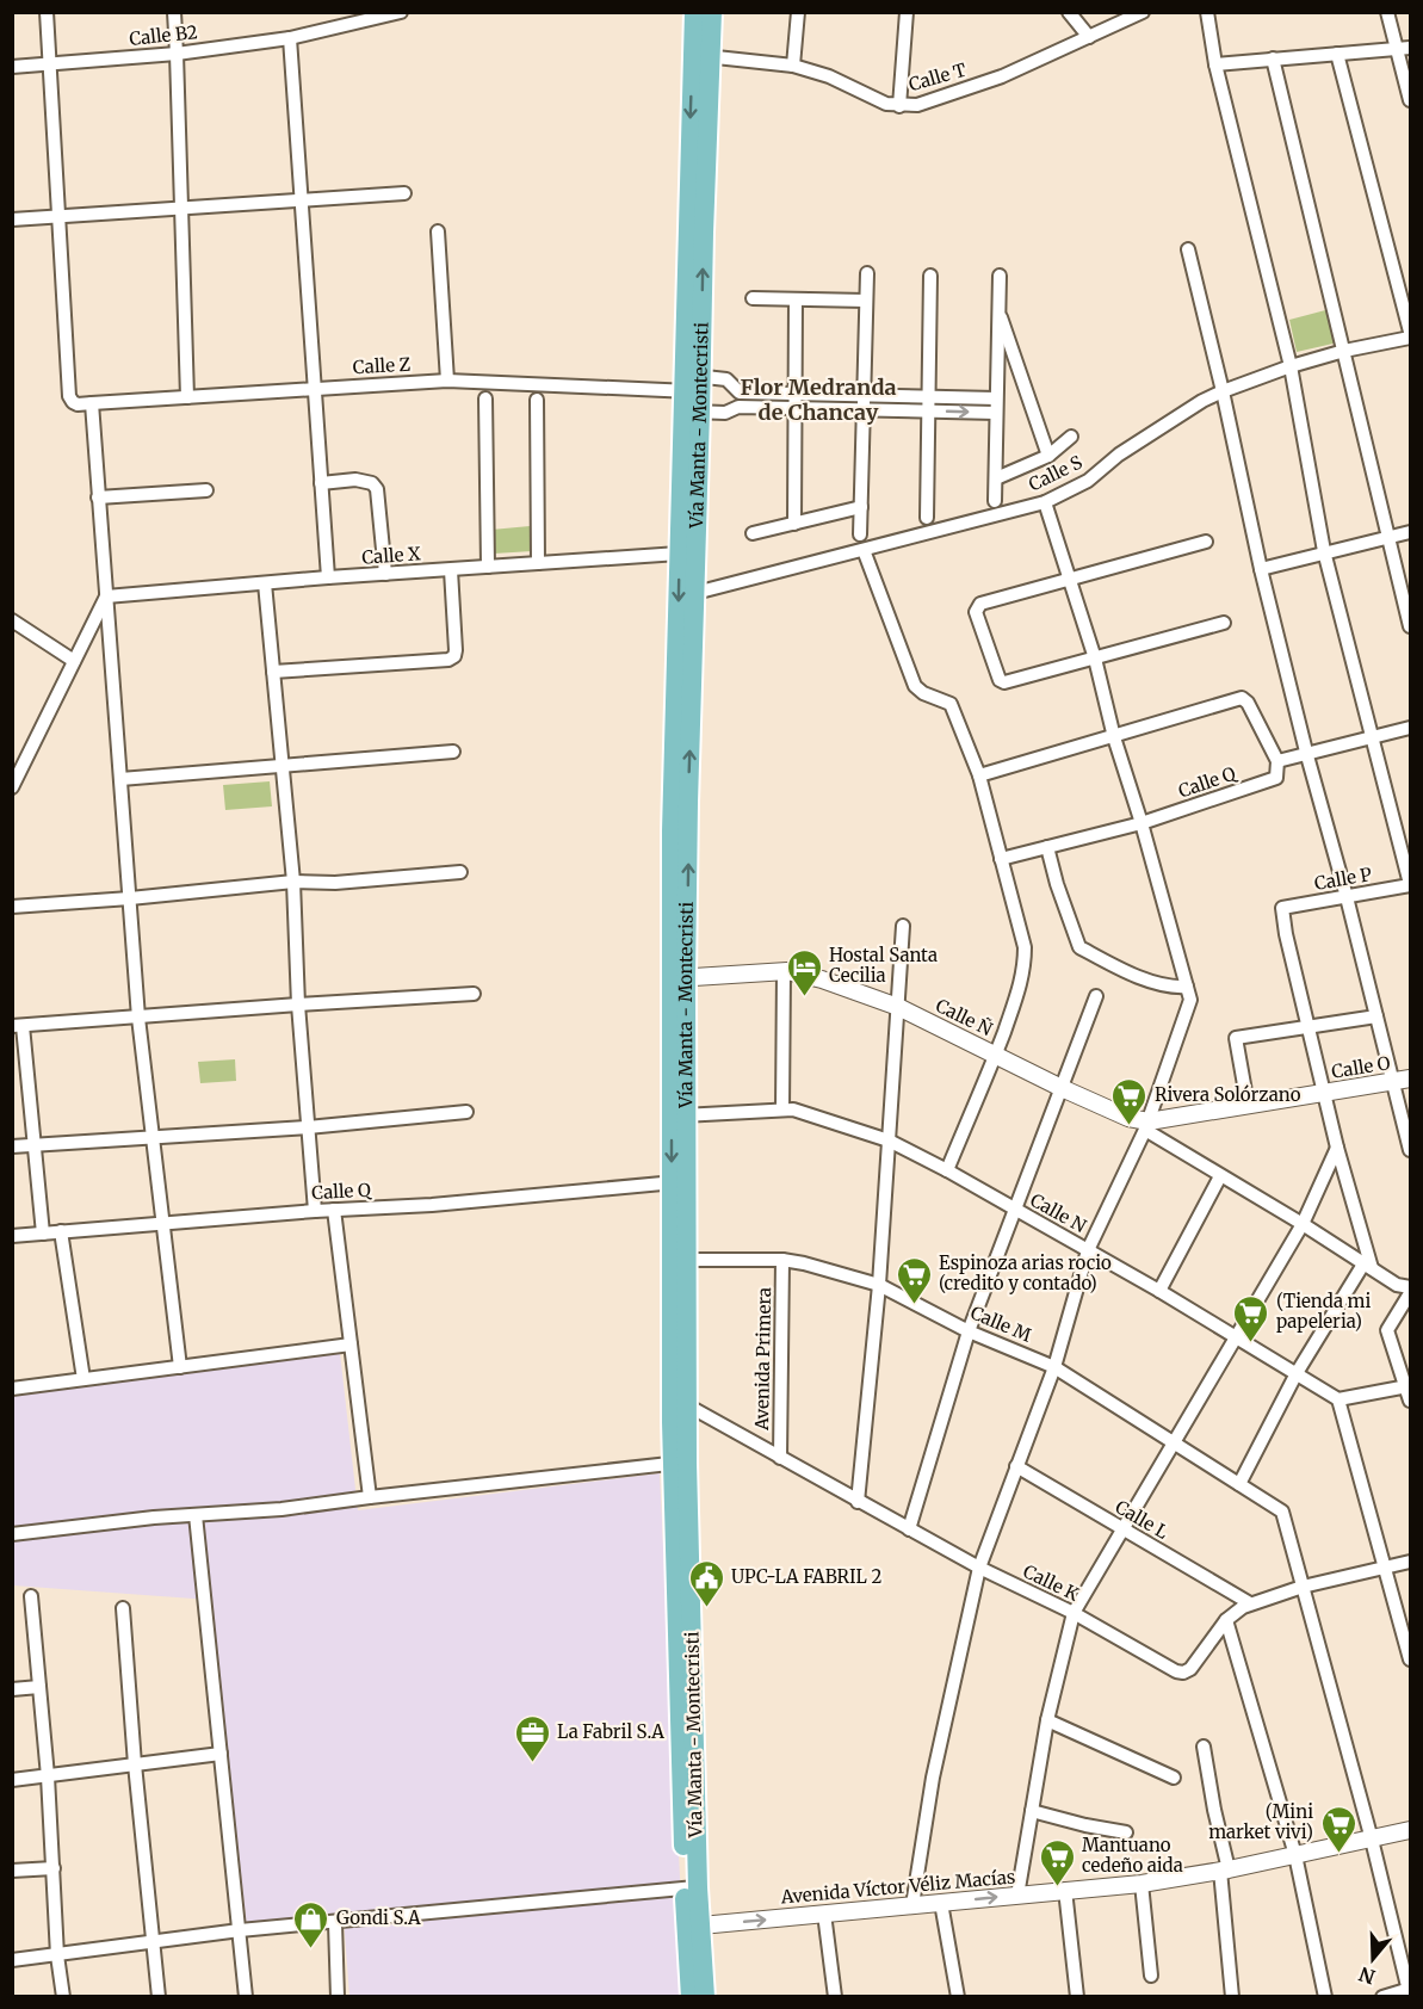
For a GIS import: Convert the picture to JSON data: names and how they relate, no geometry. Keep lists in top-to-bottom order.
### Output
{
  "streets": {
    "main road": ["Vía Manta - Montecristi"],
    "street": [
      "Calle B2",
      "Calle T",
      "Calle Z",
      "Calle S",
      "Calle X",
      "Calle Q",
      "Calle P",
      "Calle Ñ",
      "Calle O",
      "Calle N",
      "Calle M",
      "Avenida Primera",
      "Calle L",
      "Calle K",
      "Avenida Víctor Véliz Macías"
    ]
  },
  "crossings": [
    ["Calle T", "Vía Manta - Montecristi"],
    ["Calle Z", "Vía Manta - Montecristi"],
    ["Vía Manta - Montecristi", "Calle S"],
    ["Vía Manta - Montecristi", "Calle X"],
    ["Vía Manta - Montecristi", "Calle Q"],
    ["Vía Manta - Montecristi", "Calle Ñ"],
    ["Vía Manta - Montecristi", "Calle N"],
    ["Vía Manta - Montecristi", "Calle M"],
    ["Vía Manta - Montecristi", "Calle K"],
    ["Vía Manta - Montecristi", "Avenida Víctor Véliz Macías"],
    ["Calle Ñ", "Calle O"],
    ["Calle M", "Avenida Primera"],
    ["Calle M", "Calle K"],
    ["Avenida Primera", "Calle K"],
    ["Calle L", "Calle K"]
  ],
  "districts": ["Flor Medranda de Chancay"],
  "places": {
    "hotel": ["Hostal Santa Cecilia"],
    "supermarket": [
      "Rivera Solórzano",
      "Espinoza arias rocio (credito y contado)",
      "(Tienda mi papeleria)",
      "(Mini market vivi)",
      "Mantuano cedeño aida"
    ],
    "public building": ["UPC-LA FABRIL 2"],
    "office": ["La Fabril S.A"],
    "shop": ["Gondi S.A"]
  },
  "north": "bottom"
}
